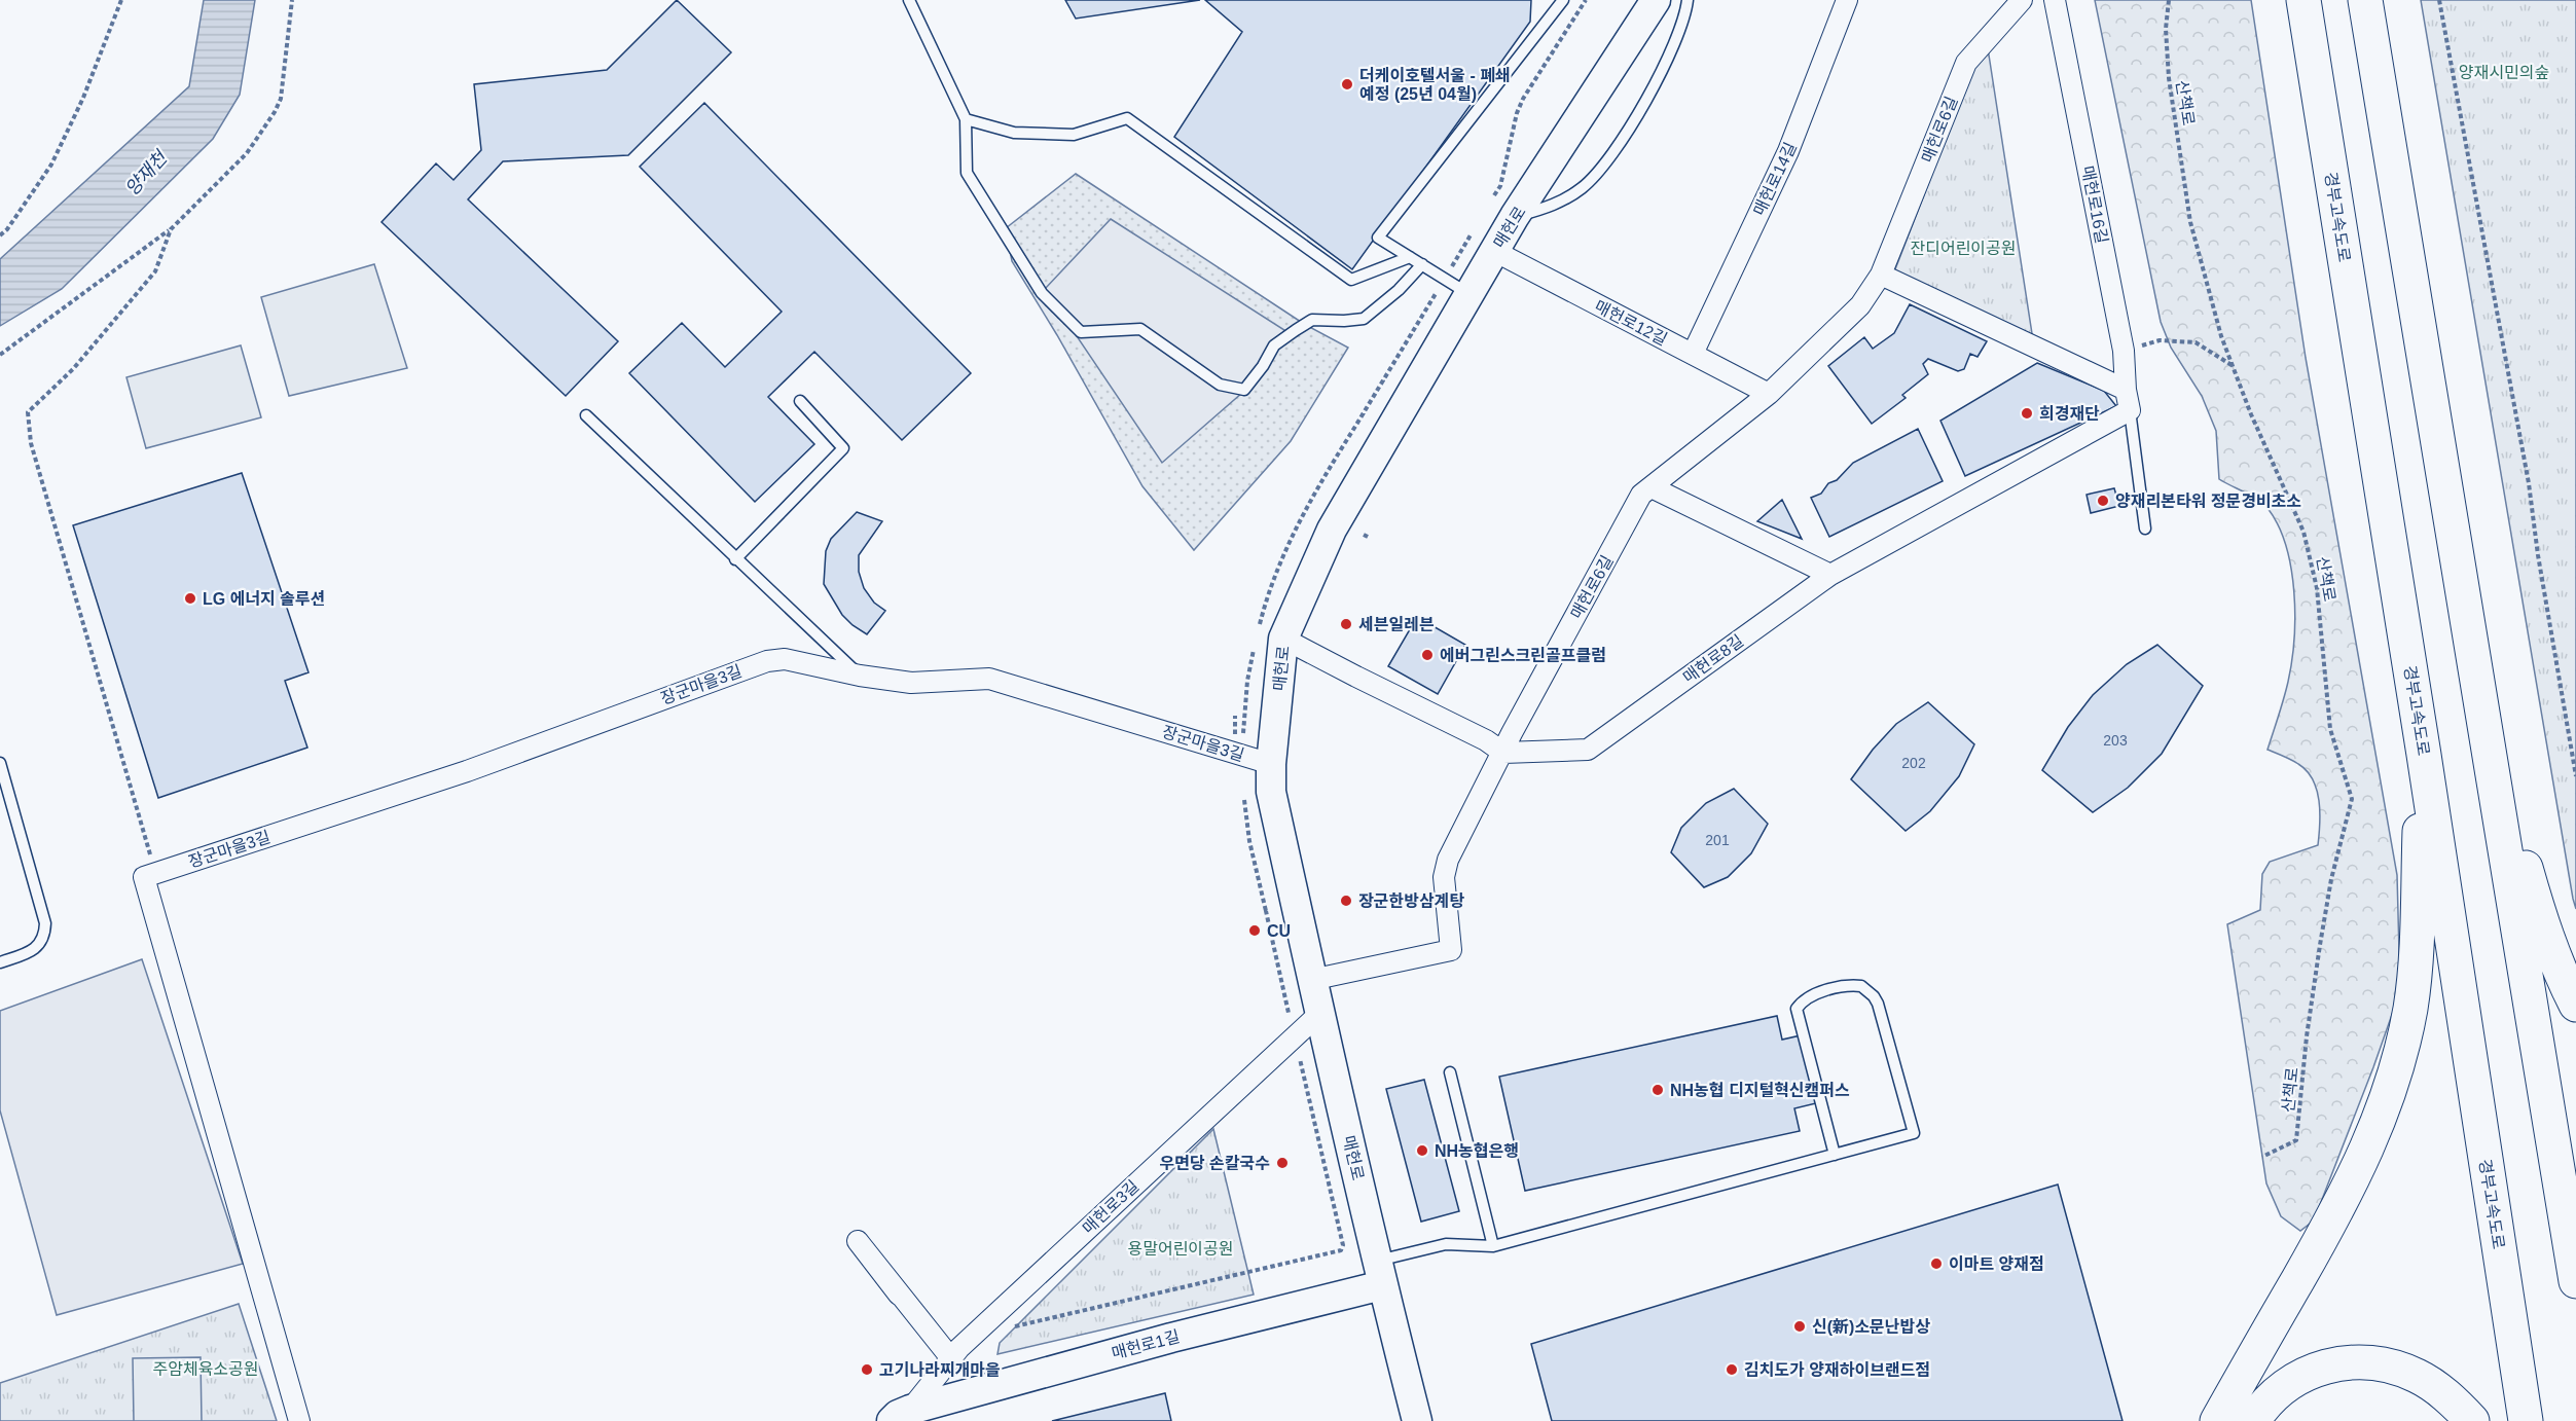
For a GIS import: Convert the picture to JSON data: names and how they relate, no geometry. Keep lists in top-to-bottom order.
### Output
{
  "streets": {
    "highway": ["경부고속도로"],
    "main road": ["매헌로", "매헌로1길"],
    "street": [
      "매헌로6길",
      "매헌로14길",
      "매헌로16길",
      "매헌로12길",
      "매헌로8길",
      "장군마을3길",
      "매헌로3길"
    ],
    "path": ["산책로"]
  },
  "crossings": [
    ["매헌로6길", "매헌로"],
    ["매헌로6길", "매헌로12길"],
    ["매헌로6길", "매헌로8길"],
    ["매헌로14길", "매헌로12길"],
    ["매헌로16길", "매헌로8길"],
    ["매헌로", "매헌로12길"],
    ["매헌로", "장군마을3길"],
    ["매헌로", "매헌로3길"],
    ["매헌로", "매헌로1길"],
    ["매헌로3길", "매헌로1길"]
  ],
  "water": ["양재천"],
  "parks": [
    "양재시민의숲",
    "잔디어린이공원",
    "용말어린이공원",
    "주암체육소공원"
  ],
  "places": [
    "더케이호텔서울 - 폐쇄 예정 (25년 04월)",
    "희경재단",
    "양재리본타워 정문경비초소",
    "LG 에너지 솔루션",
    "세븐일레븐",
    "에버그린스크린골프클럼",
    "장군한방삼계탕",
    "CU",
    "NH농협 디지털혁신캠퍼스",
    "NH농협은행",
    "우면당 손칼국수",
    "이마트 양재점",
    "신(新)소문난밥상",
    "고기나라찌개마을",
    "김치도가 양재하이브랜드점"
  ],
  "house_numbers": ["203", "202", "201"]
}
